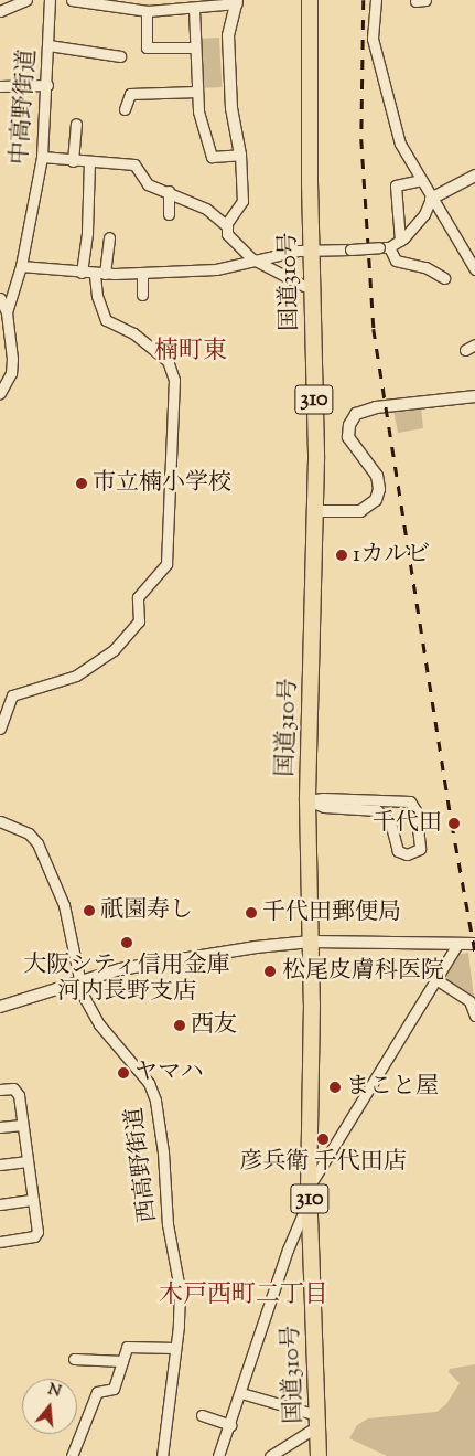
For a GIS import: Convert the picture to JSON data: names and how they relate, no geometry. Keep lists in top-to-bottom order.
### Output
{
  "streets": {
    "highway": ["国道310号", "310"],
    "street": ["中高野街道", "西高野街道"]
  },
  "districts": ["楠町東", "木戸西町二丁目"],
  "places": [
    "市立楠小学校",
    "1カルビ",
    "千代田",
    "祇園寿し",
    "千代田郵便局",
    "大阪シティ信用金庫 河内長野支店",
    "松尾皮膚科医院",
    "西友",
    "ヤマハ",
    "まこと屋",
    "彦兵衛 千代田店"
  ],
  "north": "top"
}
